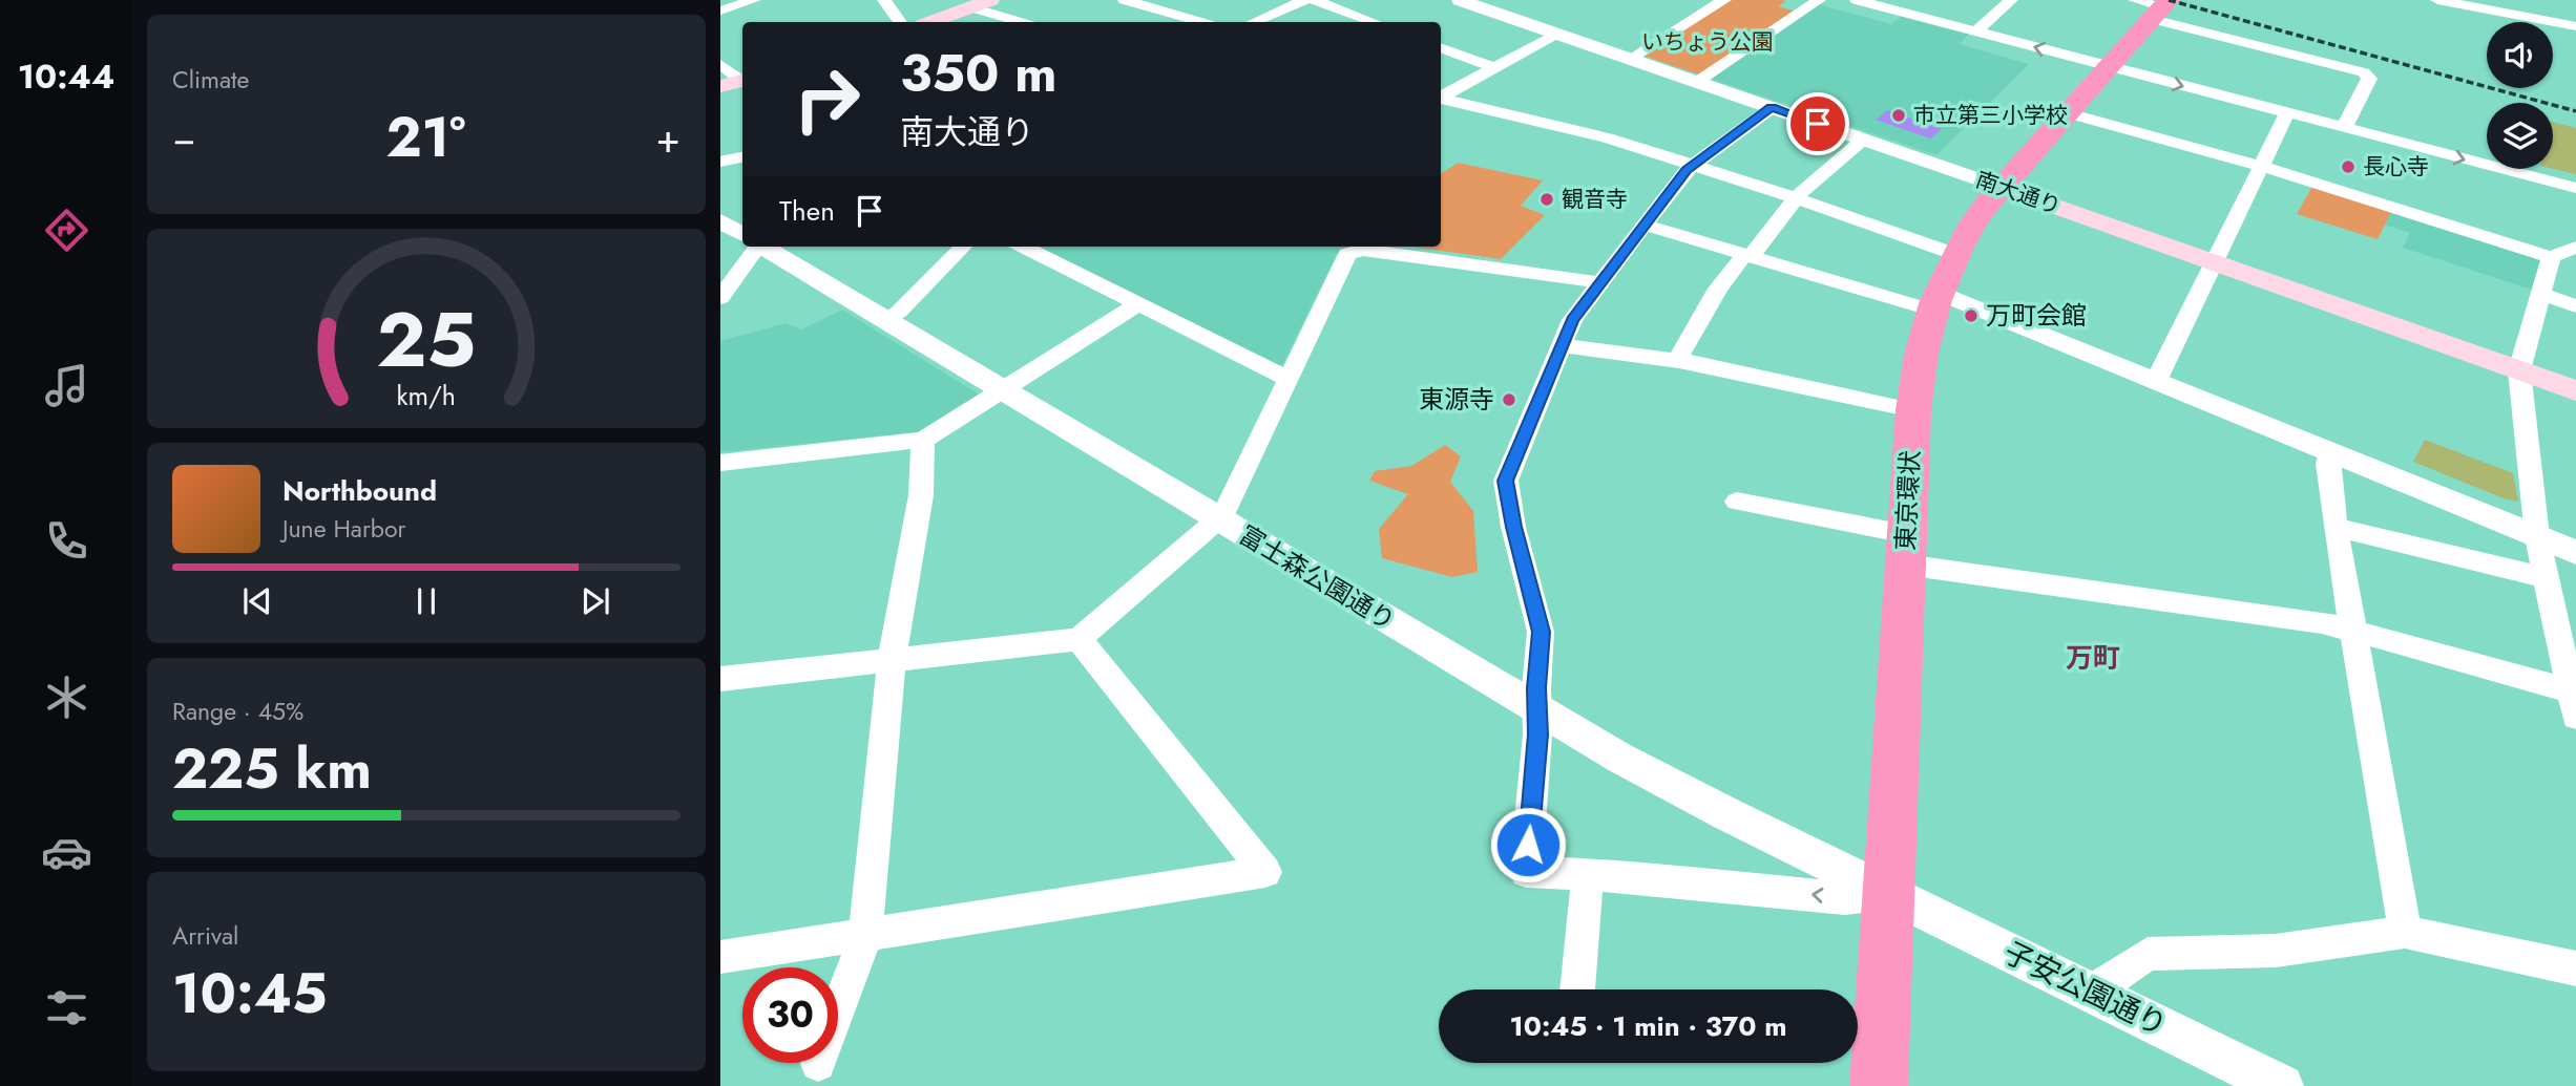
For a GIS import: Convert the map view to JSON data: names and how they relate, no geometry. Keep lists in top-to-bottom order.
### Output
{
  "streets": {
    "highway": ["東京環状"],
    "main road": ["南大通り"],
    "street": ["富士森公園通り", "子安公園通り"]
  },
  "crossings": [
    ["南大通り", "東京環状"],
    ["東京環状", "富士森公園通り"],
    ["東京環状", "子安公園通り"],
    ["富士森公園通り", "子安公園通り"]
  ],
  "districts": ["万町"],
  "parks": ["いちょう公園"],
  "places": [
    "市立第三小学校",
    "長心寺",
    "観音寺",
    "万町会館",
    "東源寺"
  ],
  "page": {
    "tabs": "10:44",
    "tile": [
      "Climate",
      ["Range · 45%", "225 km"],
      ["Arrival", "10:45"]
    ],
    "turn": ["350 m", "南大通り"],
    "heat": ["−", "21°", "+"],
    "then": "Then",
    "song": ["Northbound", "June Harbor"],
    "limit": "30",
    "trip": "10:45 · 1 min · 370 m",
    "gauge": ["25", "km/h"]
  }
}
